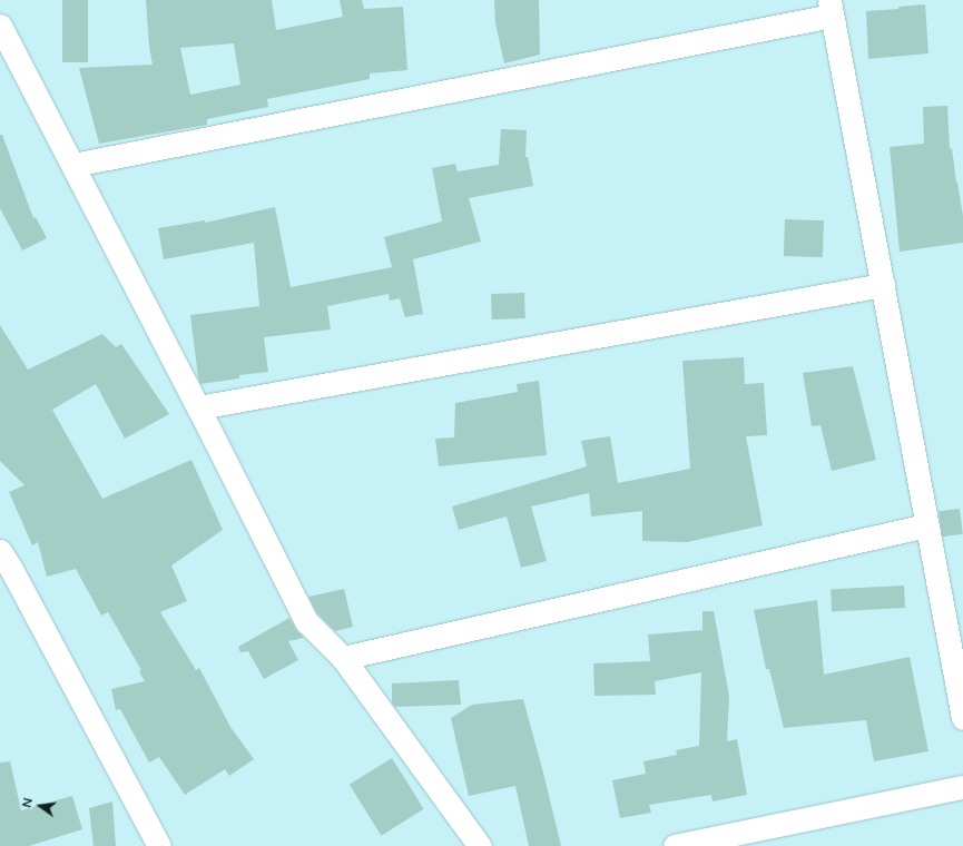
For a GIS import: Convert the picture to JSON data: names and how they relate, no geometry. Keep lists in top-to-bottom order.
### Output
{
  "north": "left"
}
